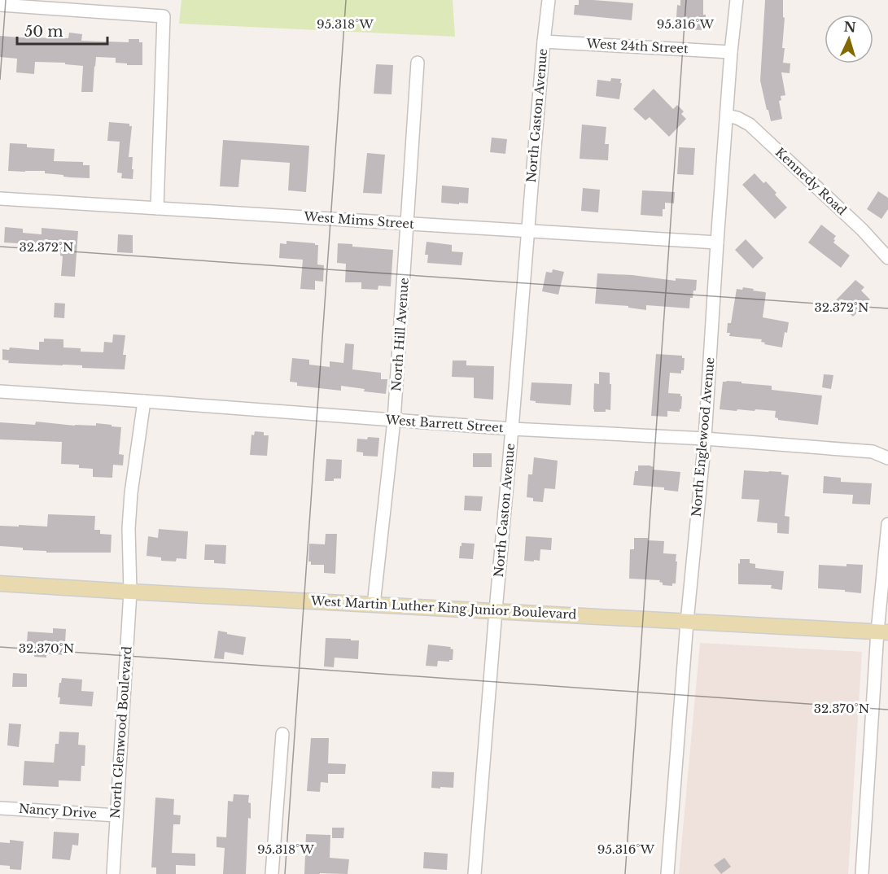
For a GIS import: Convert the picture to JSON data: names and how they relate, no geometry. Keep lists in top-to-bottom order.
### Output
{
  "streets": {
    "main road": ["West Martin Luther King Junior Boulevard"],
    "street": [
      "West 24th Street",
      "North Gaston Avenue",
      "Kennedy Road",
      "West Mims Street",
      "North Hill Avenue",
      "West Barrett Street",
      "North Englewood Avenue",
      "North Glenwood Boulevard",
      "Nancy Drive"
    ]
  },
  "crossings": [
    ["West 24th Street", "North Gaston Avenue"],
    ["West 24th Street", "North Englewood Avenue"],
    ["North Gaston Avenue", "West Mims Street"],
    ["North Gaston Avenue", "West Barrett Street"],
    ["North Gaston Avenue", "West Martin Luther King Junior Boulevard"],
    ["Kennedy Road", "North Englewood Avenue"],
    ["West Mims Street", "North Hill Avenue"],
    ["West Mims Street", "North Englewood Avenue"],
    ["North Hill Avenue", "West Barrett Street"],
    ["North Hill Avenue", "West Martin Luther King Junior Boulevard"],
    ["West Barrett Street", "North Englewood Avenue"],
    ["West Barrett Street", "North Glenwood Boulevard"],
    ["North Englewood Avenue", "West Martin Luther King Junior Boulevard"],
    ["West Martin Luther King Junior Boulevard", "North Glenwood Boulevard"],
    ["North Glenwood Boulevard", "Nancy Drive"]
  ],
  "scale_bar": "50 m",
  "north": "top",
  "coordinates": [
    "95.318°W",
    "95.316°W",
    "32.372°N",
    "32.370°N"
  ]
}
